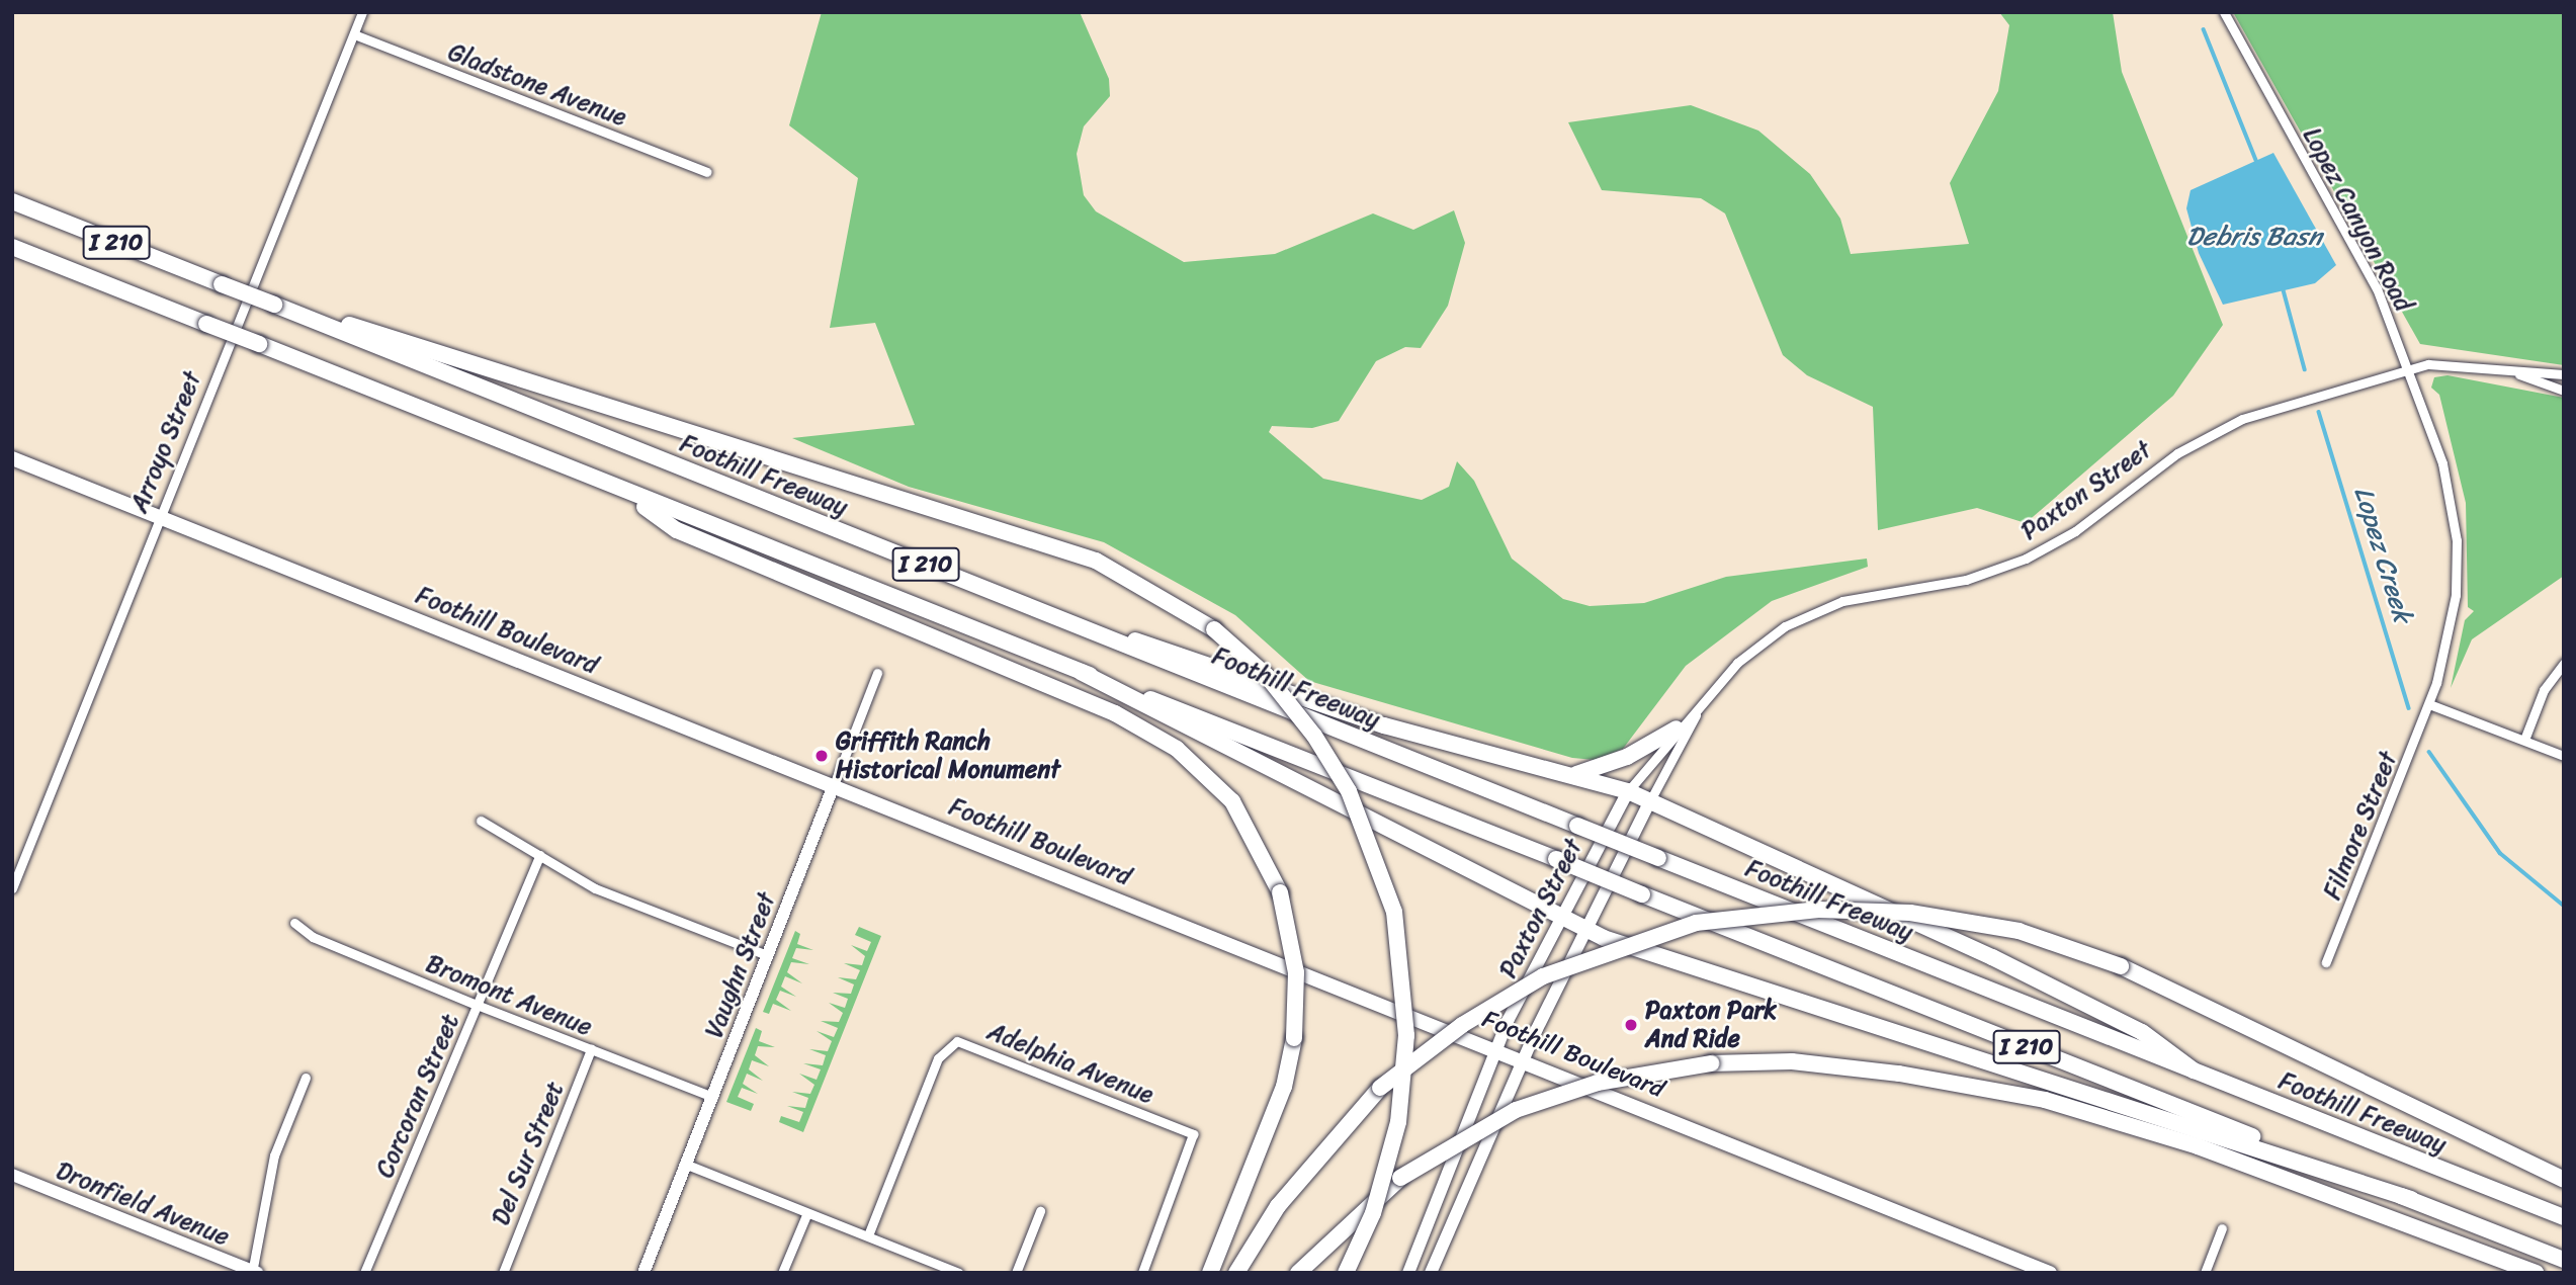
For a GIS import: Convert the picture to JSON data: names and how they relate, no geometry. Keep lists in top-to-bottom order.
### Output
{
  "streets": {
    "highway": ["I 210", "Foothill Freeway"],
    "main road": ["Foothill Boulevard"],
    "street": [
      "Gladstone Avenue",
      "Lopez Canyon Road",
      "Arroyo Street",
      "Paxton Street",
      "Filmore Street",
      "Vaughn Street",
      "Bromont Avenue",
      "Adelphia Avenue",
      "Corcoran Street",
      "Del Sur Street",
      "Dronfield Avenue"
    ]
  },
  "crossings": [
    ["Gladstone Avenue", "Arroyo Street"],
    ["Lopez Canyon Road", "Paxton Street"],
    ["Lopez Canyon Road", "Filmore Street"],
    ["Arroyo Street", "Foothill Boulevard"],
    ["Paxton Street", "Foothill Boulevard"],
    ["Foothill Boulevard", "Vaughn Street"],
    ["Vaughn Street", "Bromont Avenue"],
    ["Bromont Avenue", "Corcoran Street"],
    ["Bromont Avenue", "Del Sur Street"]
  ],
  "water": ["Debris Basn", "Lopez Creek"],
  "places": ["Griffith Ranch Historical Monument", "Paxton Park And Ride"]
}
